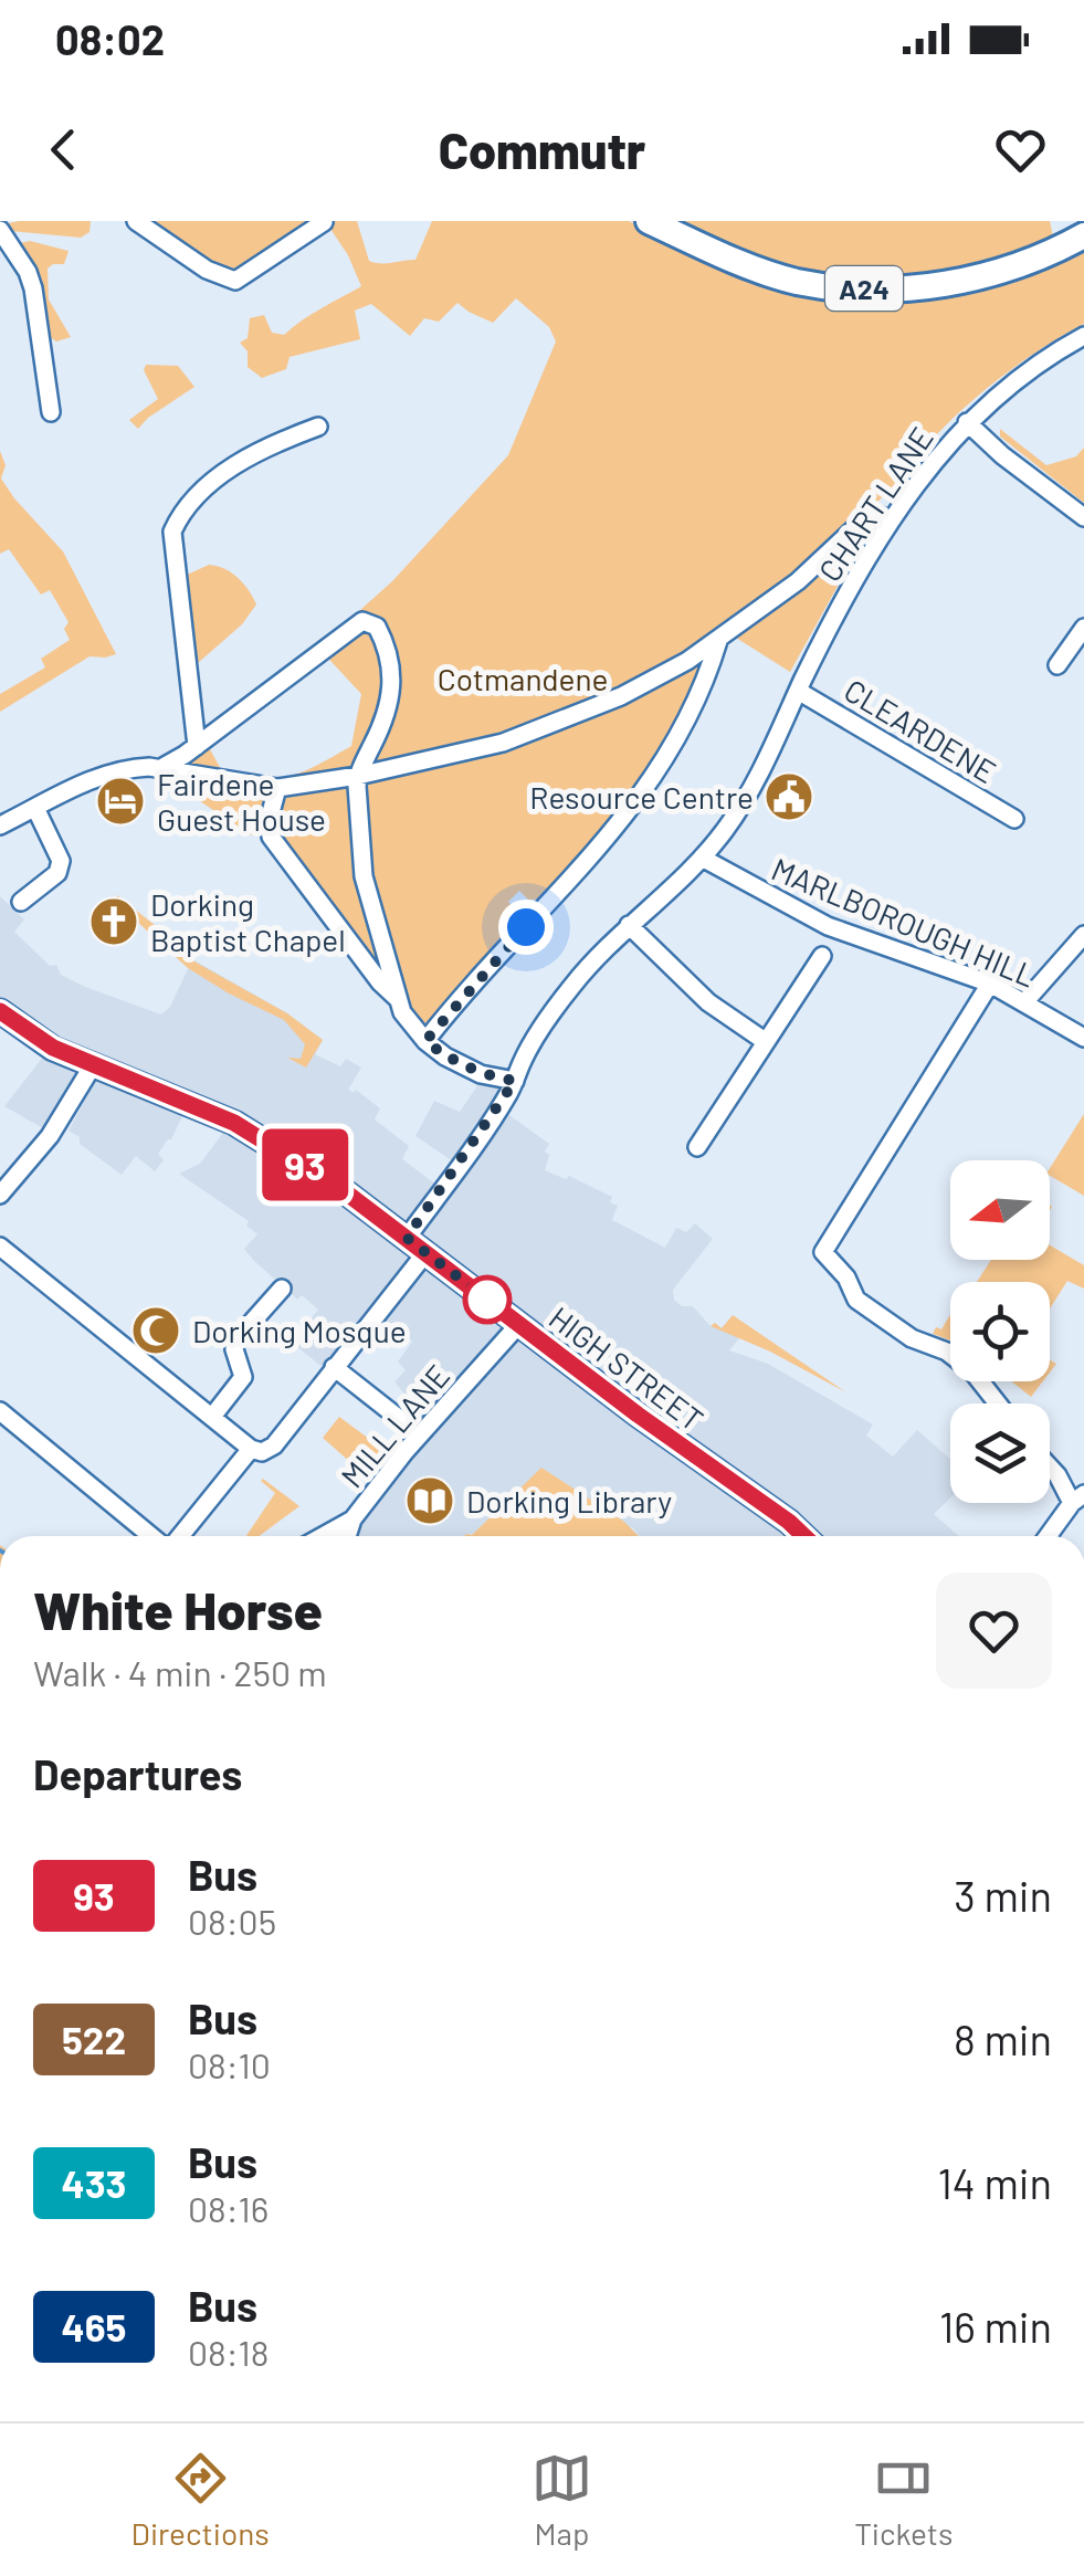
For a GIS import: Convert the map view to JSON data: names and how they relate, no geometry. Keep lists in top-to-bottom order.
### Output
{
  "streets": {
    "highway": ["A24"],
    "main road": ["HIGH STREET"],
    "street": [
      "CHART LANE",
      "CLEARDENE",
      "MARLBOROUGH HILL",
      "MILL LANE"
    ]
  },
  "crossings": [
    ["CHART LANE", "CLEARDENE"],
    ["CHART LANE", "MARLBOROUGH HILL"],
    ["CHART LANE", "HIGH STREET"],
    ["HIGH STREET", "MILL LANE"]
  ],
  "parks": ["Cotmandene"],
  "places": {
    "public building": ["Resource Centre"],
    "hotel": ["Fairdene Guest House"],
    "church": ["Dorking Baptist Chapel"],
    "mosque": ["Dorking Mosque"],
    "library": ["Dorking Library"]
  },
  "lines": ["bus line 93"],
  "north": "left",
  "page": {
    "status": "08:02",
    "header": "Commutr",
    "on_map": "93",
    "heading": [
      ["White Horse", "Walk · 4 min · 250 m"],
      "Departures"
    ],
    "list": [
      {
        "mark": "93",
        "name": "Bus",
        "note": "08:05",
        "value": "3 min"
      },
      {
        "mark": "522",
        "name": "Bus",
        "note": "08:10",
        "value": "8 min"
      },
      {
        "mark": "433",
        "name": "Bus",
        "note": "08:16",
        "value": "14 min"
      },
      {
        "mark": "465",
        "name": "Bus",
        "note": "08:18",
        "value": "16 min"
      }
    ],
    "tabs": ["Directions", "Map", "Tickets"]
  }
}
